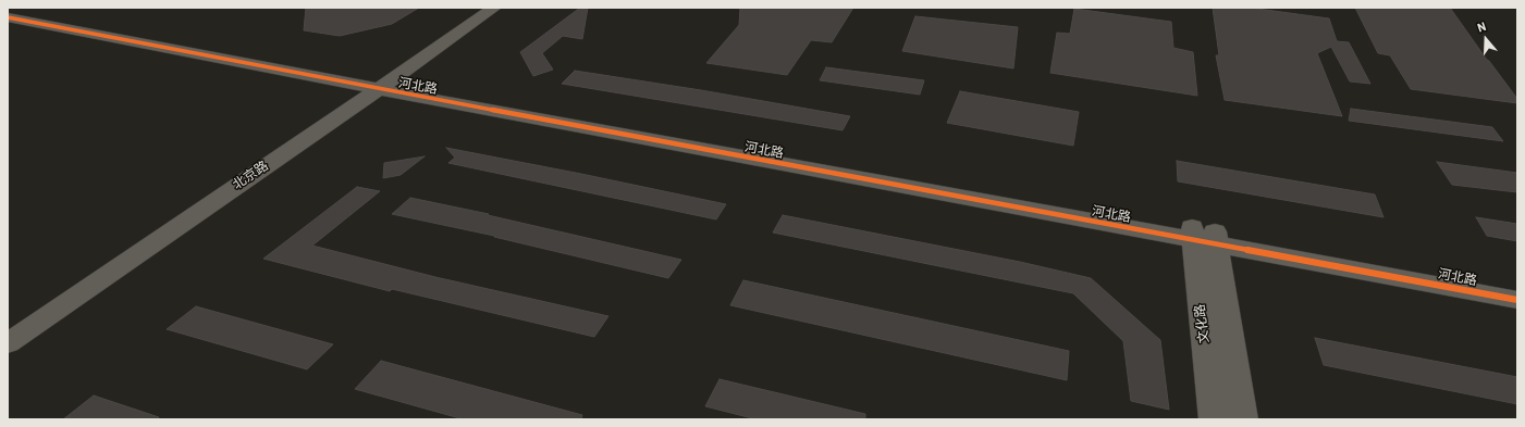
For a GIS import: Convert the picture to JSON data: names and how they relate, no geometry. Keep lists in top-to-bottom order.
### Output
{
  "streets": {
    "street": ["河北路", "北京路", "文化路"]
  },
  "crossings": [
    ["河北路", "北京路"],
    ["河北路", "文化路"]
  ],
  "north": "top"
}
